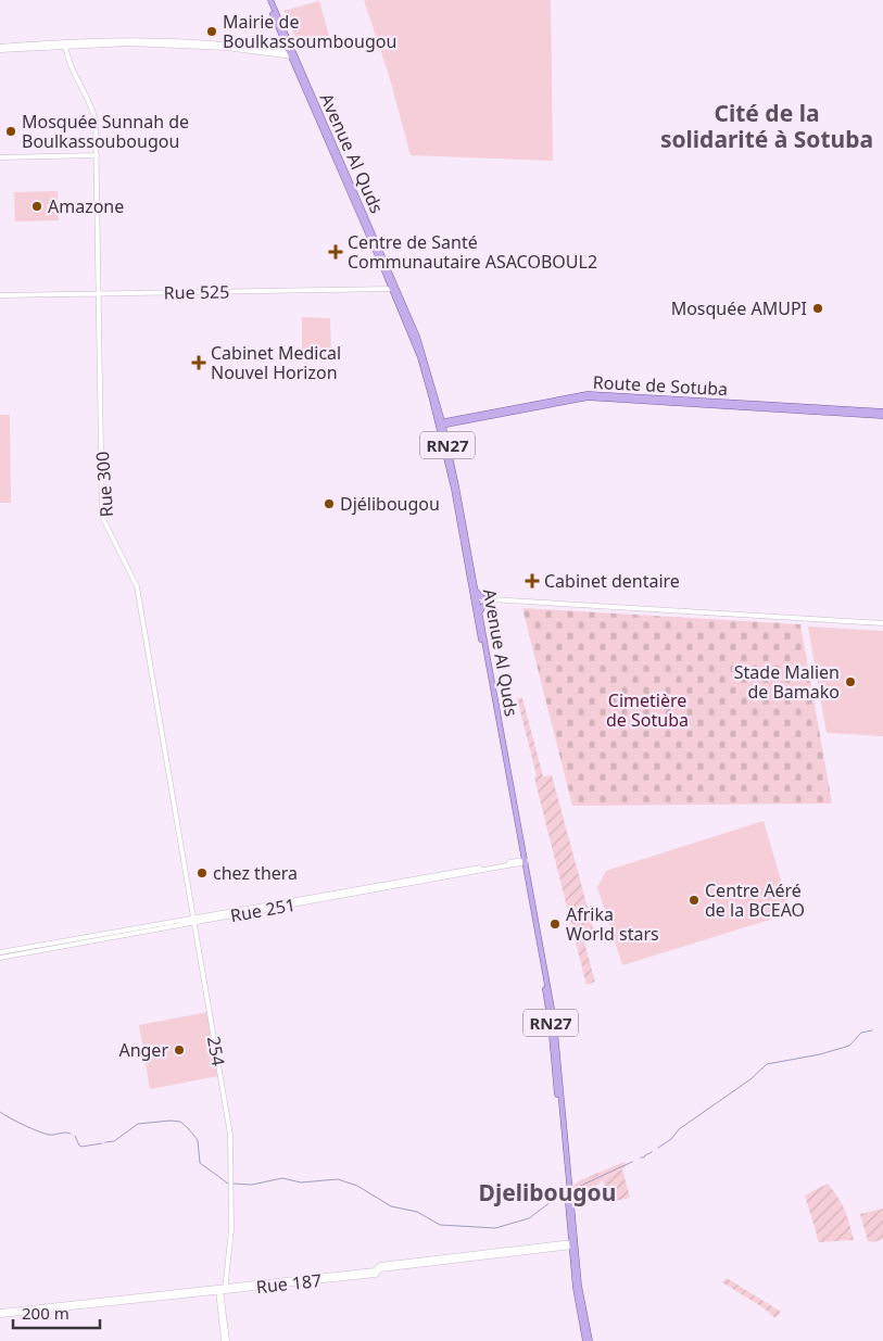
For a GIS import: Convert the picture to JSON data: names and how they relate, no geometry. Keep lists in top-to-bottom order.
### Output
{
  "streets": {
    "main road": ["Avenue Al Quds", "Route de Sotuba", "RN27"],
    "street": [
      "Rue 525",
      "Rue 300",
      "Rue 251",
      "254",
      "Rue 187"
    ]
  },
  "crossings": [
    ["Avenue Al Quds", "Rue 525"],
    ["Avenue Al Quds", "Route de Sotuba"],
    ["Avenue Al Quds", "Rue 251"],
    ["Avenue Al Quds", "Rue 187"],
    ["Rue 525", "Rue 300"],
    ["Rue 300", "Rue 251"],
    ["Rue 300", "254"],
    ["Rue 251", "254"],
    ["254", "Rue 187"]
  ],
  "districts": ["Cité de la solidarité à Sotuba", "Djelibougou"],
  "parks": ["Cimetière de Sotuba"],
  "places": {
    "other": [
      "Mairie de Boulkassoumbougou",
      "Mosquée Sunnah de Boulkassoubougou",
      "Amazone",
      "Mosquée AMUPI",
      "Djélibougou",
      "Stade Malien de Bamako",
      "chez thera",
      "Centre Aéré de la BCEAO",
      "Afrika World stars",
      "Anger"
    ],
    "health": ["Centre de Santé Communautaire ASACOBOUL2", "Cabinet Medical Nouvel Horizon", "Cabinet dentaire"]
  },
  "scale_bar": "200 m"
}
